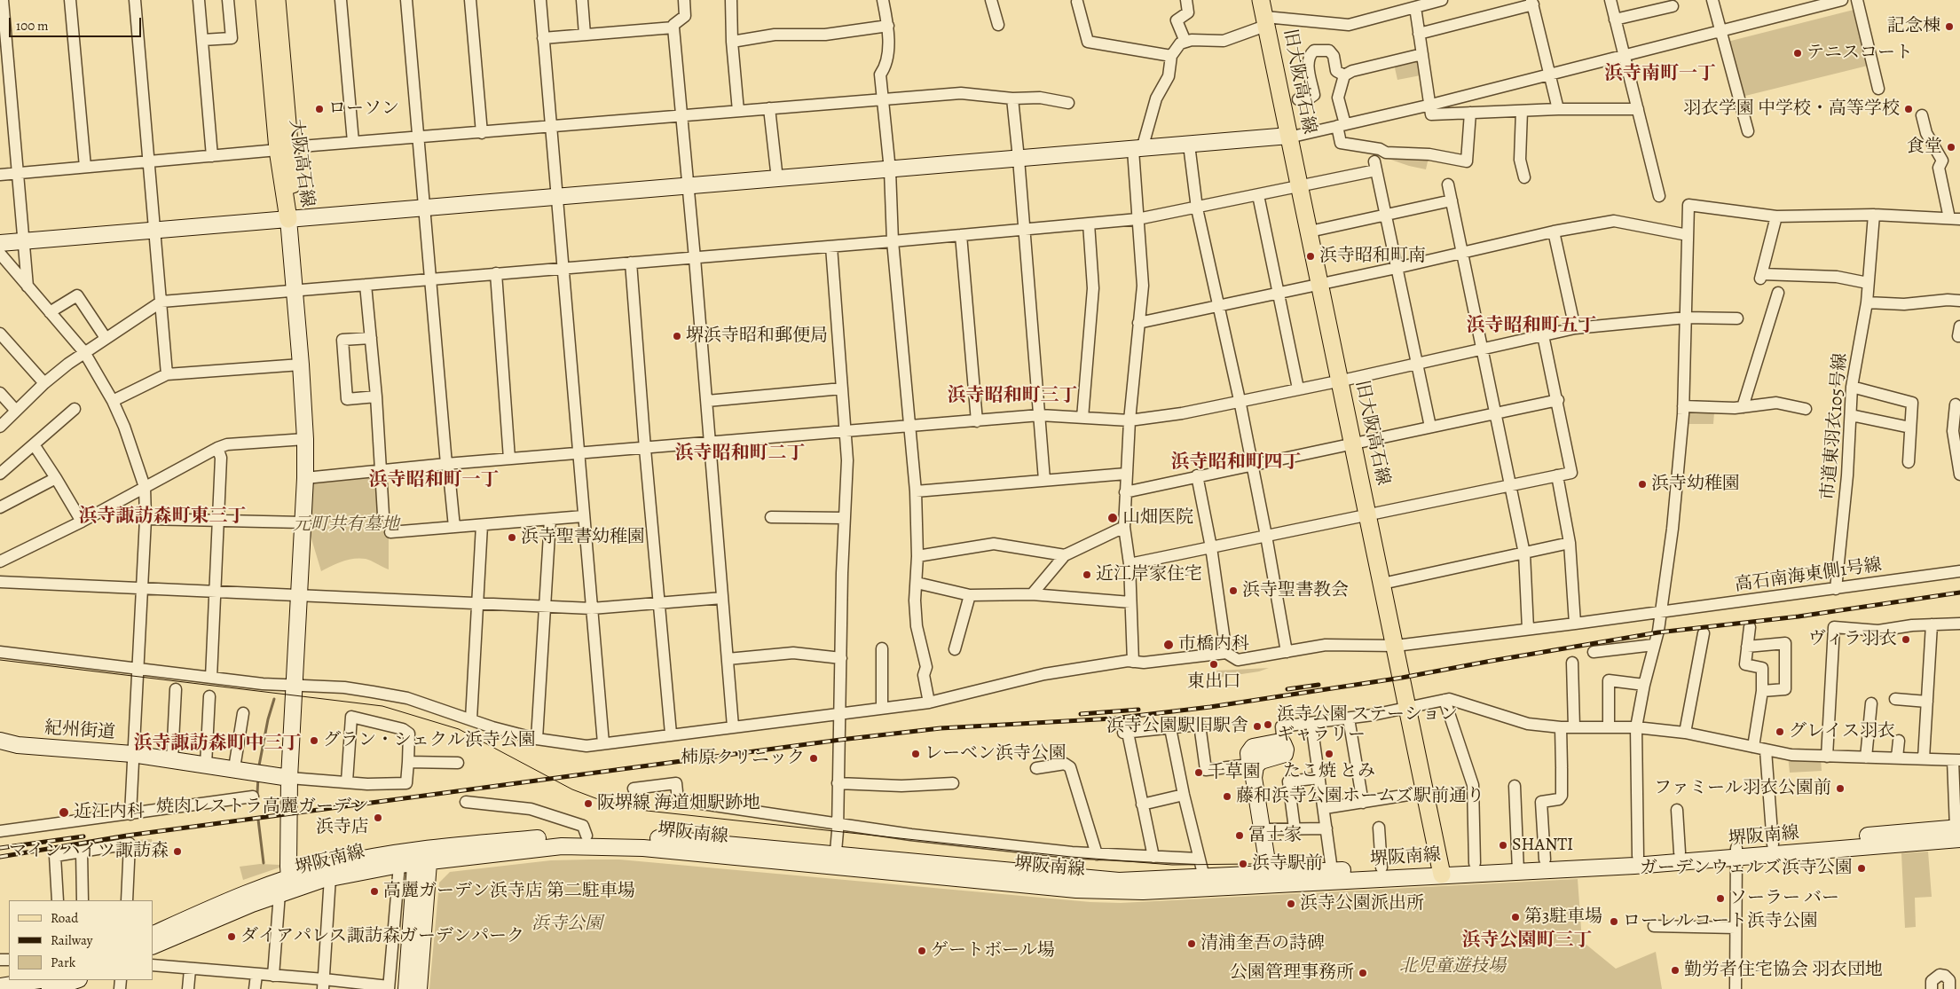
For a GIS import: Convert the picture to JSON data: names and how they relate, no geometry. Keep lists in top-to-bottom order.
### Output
{
  "streets": {
    "main road": [
      "旧大阪高石線",
      "大阪高石線",
      "紀州街道",
      "堺阪南線"
    ],
    "street": ["市道東羽衣105号線", "高石南海東側1号線"]
  },
  "crossings": [
    ["旧大阪高石線", "高石南海東側1号線"],
    ["旧大阪高石線", "堺阪南線"],
    ["市道東羽衣105号線", "高石南海東側1号線"]
  ],
  "districts": [
    "浜寺南町一丁",
    "浜寺昭和町五丁",
    "浜寺昭和町三丁",
    "浜寺昭和町二丁",
    "浜寺昭和町四丁",
    "浜寺昭和町一丁",
    "浜寺諏訪森町東三丁",
    "浜寺諏訪森町中三丁",
    "浜寺公園町三丁"
  ],
  "parks": ["元町共有墓地", "浜寺公園", "北児童遊技場"],
  "places": [
    "記念棟",
    "テニスコート",
    "ローソン",
    "羽衣学園 中学校・高等学校",
    "食堂",
    "浜寺昭和町南",
    "堺浜寺昭和郵便局",
    "浜寺幼稚園",
    "山畑医院",
    "浜寺聖書幼稚園",
    "近江岸家住宅",
    "浜寺聖書教会",
    "ヴィラ羽衣",
    "市橋内科",
    "東出口",
    "浜寺公園 ステーション ギャラリー",
    "浜寺公園駅旧駅舎",
    "グレイス羽衣",
    "グラン・シェクル浜寺公園",
    "レーベン浜寺公園",
    "たこ焼 とみ",
    "柿原クリニック",
    "千草園",
    "ファミール羽衣公園前",
    "藤和浜寺公園ホームズ駅前通り",
    "阪堺線 海道畑駅跡地",
    "近江内科",
    "焼肉レストラ高麗ガーデン 浜寺店",
    "冨士家",
    "SHANTI",
    "マインハイツ諏訪森",
    "浜寺駅前",
    "ガーデンウェルズ浜寺公園",
    "高麗ガーデン浜寺店 第二駐車場",
    "ソーラー バー",
    "浜寺公園派出所",
    "第3駐車場",
    "ローレルコート浜寺公園",
    "ダイアパレス諏訪森ガーデンパーク",
    "清浦奎吾の詩碑",
    "ゲートボール場",
    "勤労者住宅協会 羽衣団地",
    "公園管理事務所"
  ],
  "legend": ["Road", "Railway", "Park"],
  "scale_bar": "100 m"
}
